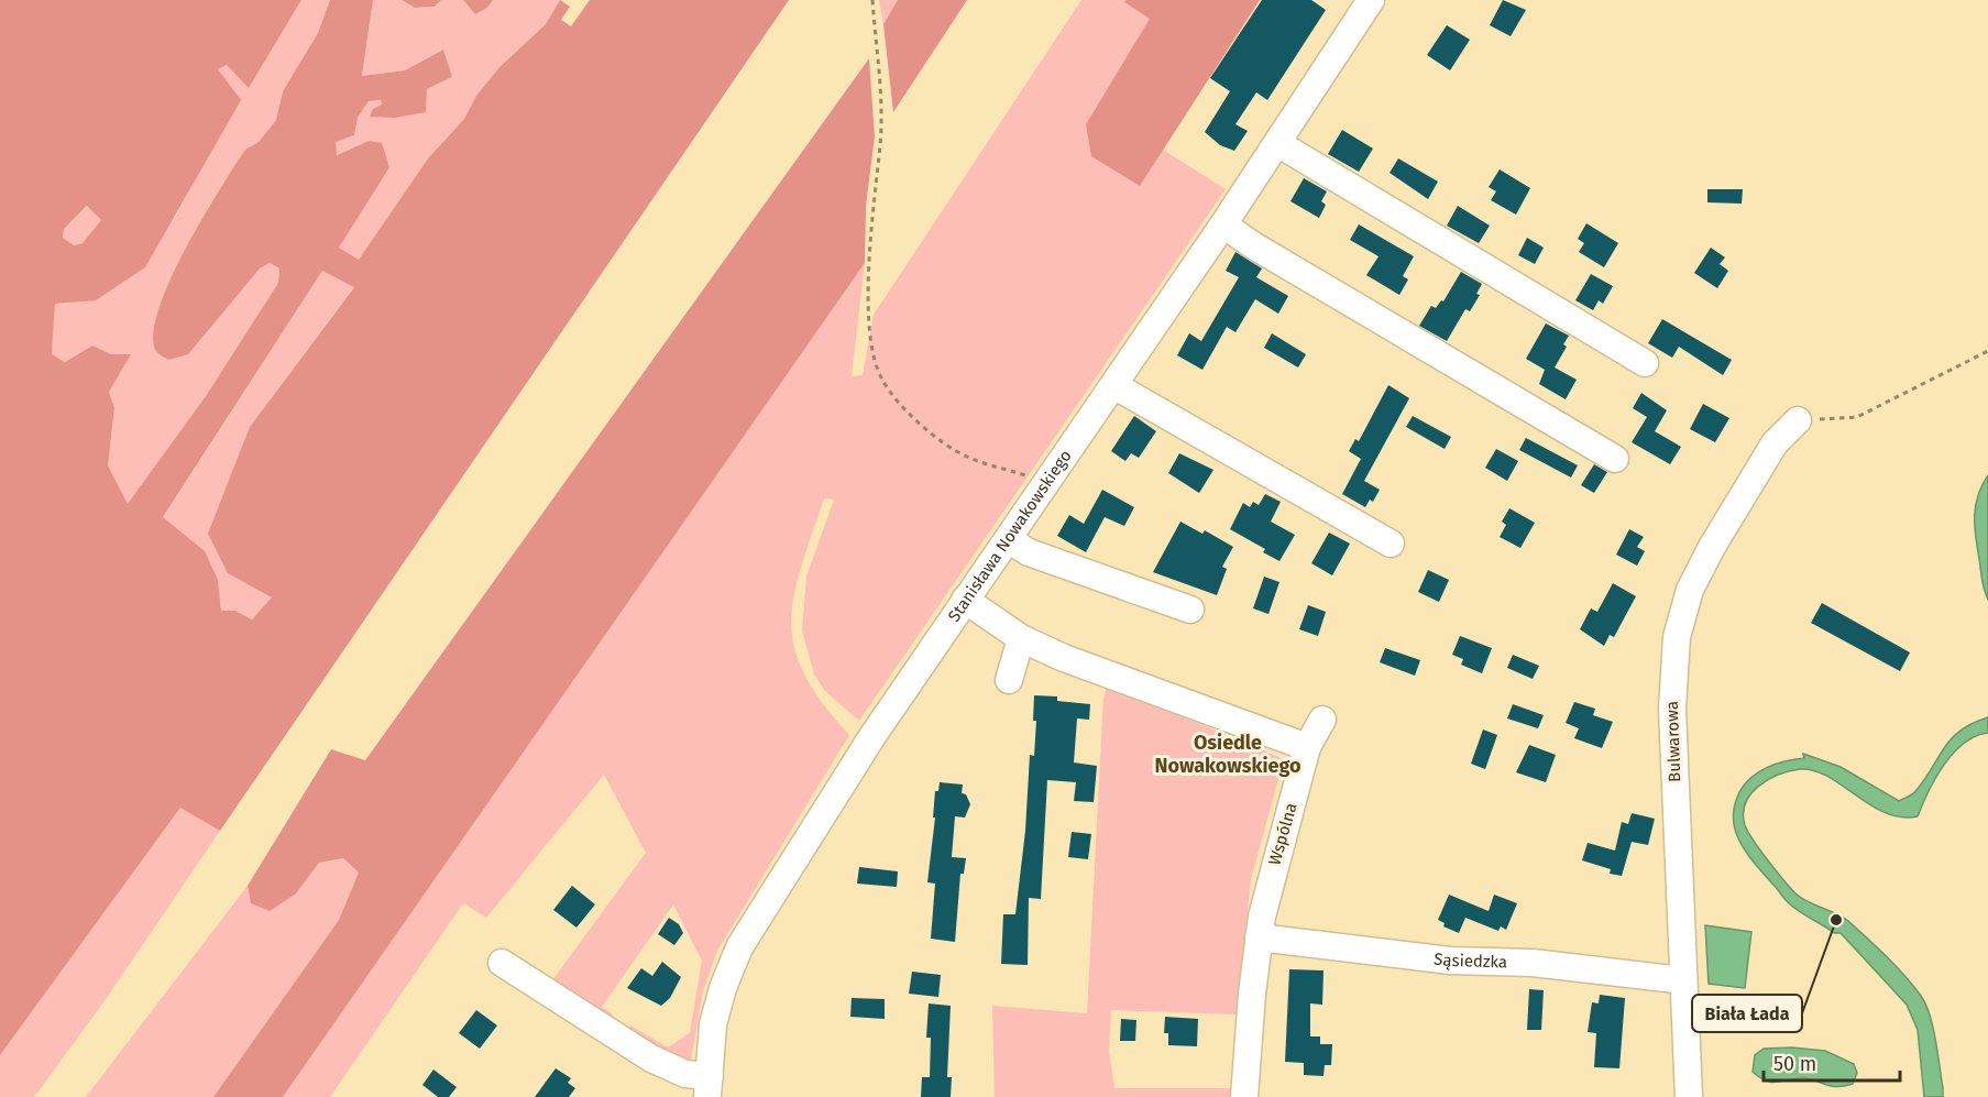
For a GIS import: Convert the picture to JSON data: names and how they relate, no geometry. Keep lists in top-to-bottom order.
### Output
{
  "streets": {
    "street": [
      "Stanisława Nowakowskiego",
      "Bulwarowa",
      "Wspólna",
      "Sąsiedzka"
    ]
  },
  "crossings": [
    ["Bulwarowa", "Sąsiedzka"],
    ["Wspólna", "Sąsiedzka"]
  ],
  "districts": ["Osiedle Nowakowskiego"],
  "places": ["Biała Łada"],
  "scale_bar": "50 m"
}
